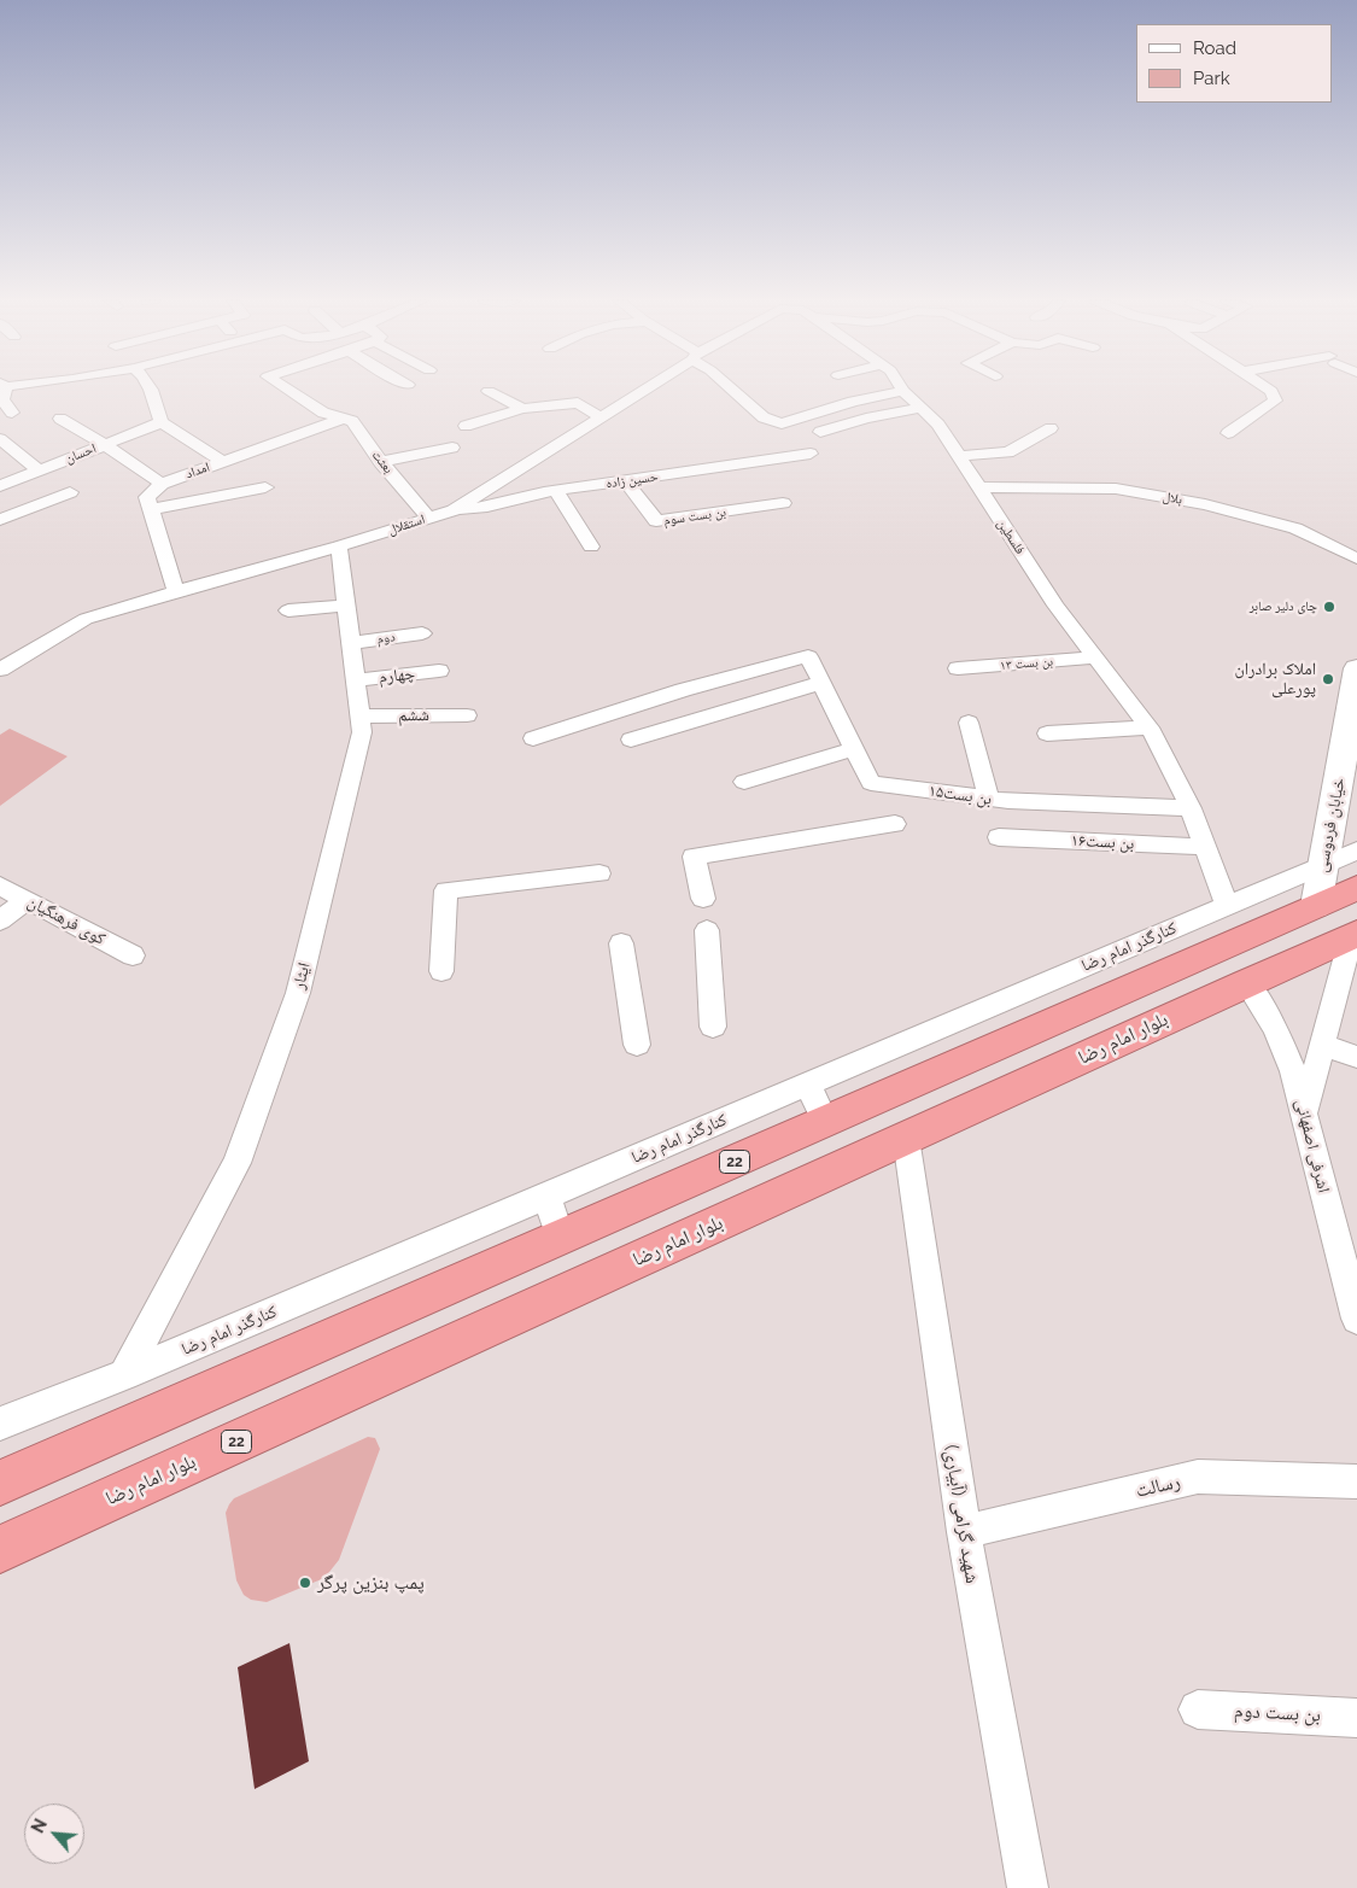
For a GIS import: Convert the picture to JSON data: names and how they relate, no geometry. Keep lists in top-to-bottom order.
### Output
{
  "streets": {
    "highway": ["بلوار امام رضا", "22"],
    "main road": ["خیابان فردوسی"],
    "street": [
      "احسان",
      "بعثت",
      "امداد",
      "حسین زاده",
      "بلال",
      "بن بست سوم",
      "استقلال",
      "فلسطین",
      "دوم",
      "بن بست ۱۳",
      "چهارم",
      "ششم",
      "بن بست۱۵",
      "بن بست۱۶",
      "کوی فرهنگیان",
      "کنارگذر امام رضا",
      "ایثار",
      "اشرفی اصفهانی",
      "رسالت",
      "شهید گرامی (آبیاری)",
      "بن بست دوم"
    ]
  },
  "crossings": [
    ["بعثت", "امداد"],
    ["بعثت", "استقلال"],
    ["حسین زاده", "بن بست سوم"],
    ["حسین زاده", "استقلال"],
    ["بلال", "فلسطین"],
    ["استقلال", "ایثار"],
    ["فلسطین", "بن بست ۱۳"],
    ["فلسطین", "بن بست۱۵"],
    ["فلسطین", "بن بست۱۶"],
    ["فلسطین", "کنارگذر امام رضا"],
    ["دوم", "ایثار"],
    ["چهارم", "ایثار"],
    ["ششم", "ایثار"],
    ["خیابان فردوسی", "کنارگذر امام رضا"],
    ["خیابان فردوسی", "22"],
    ["کنارگذر امام رضا", "ایثار"],
    ["بلوار امام رضا", "اشرفی اصفهانی"],
    ["بلوار امام رضا", "شهید گرامی (آبیاری)"],
    ["رسالت", "شهید گرامی (آبیاری)"]
  ],
  "places": ["چای دلیر صابر", "املاک برادران پورعلی", "پمپ بنزین پرگر"],
  "legend": ["Road", "Park"],
  "north": "top left"
}
